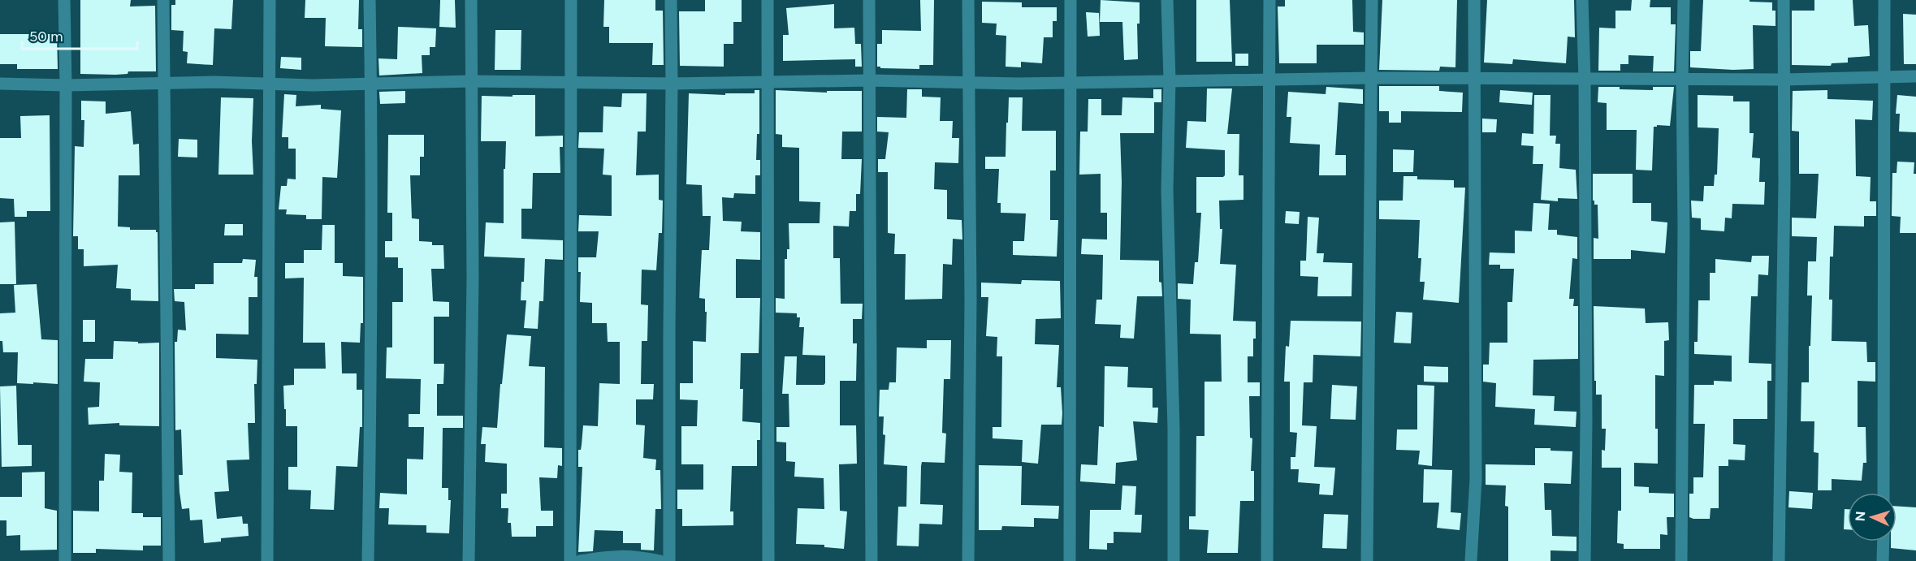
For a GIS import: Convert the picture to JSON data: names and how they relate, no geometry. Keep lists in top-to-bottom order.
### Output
{
  "scale_bar": "50 m",
  "north": "left"
}
